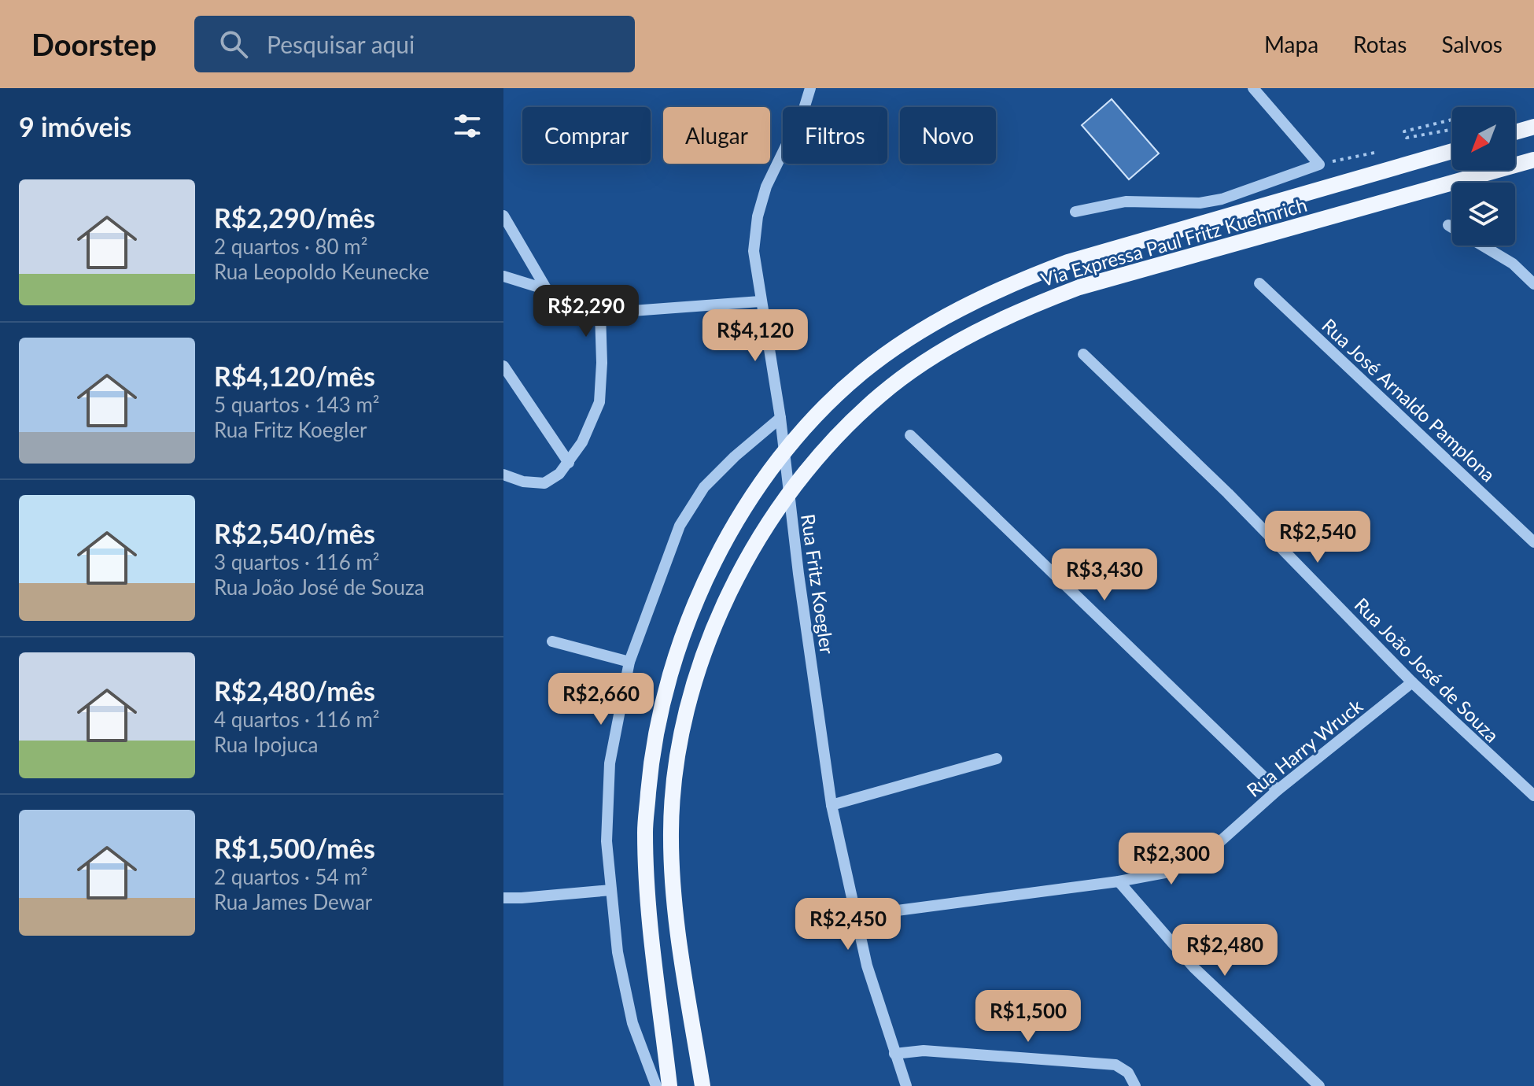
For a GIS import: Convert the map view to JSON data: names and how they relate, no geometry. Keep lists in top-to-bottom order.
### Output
{
  "streets": {
    "main road": ["Via Expressa Paul Fritz Kuehnrich"],
    "street": [
      "Rua José Arnaldo Pamplona",
      "Rua Fritz Koegler",
      "Rua João José de Souza",
      "Rua Harry Wruck"
    ]
  },
  "crossings": [
    ["Rua Fritz Koegler", "Rua Harry Wruck"],
    ["Rua João José de Souza", "Rua Harry Wruck"]
  ],
  "north": "bottom left",
  "page": {
    "header": "Doorstep",
    "search": "Pesquisar aqui",
    "nav": ["Mapa", "Rotas", "Salvos"],
    "heading": "9 imóveis",
    "chip": [
      "Comprar",
      "Alugar",
      "Filtros",
      "Novo"
    ],
    "list": [
      {
        "name": "R$2,290/mês",
        "note": "2 quartos · 80 m² · Rua Leopoldo Keunecke"
      },
      {
        "name": "R$4,120/mês",
        "note": "5 quartos · 143 m² · Rua Fritz Koegler"
      },
      {
        "name": "R$2,540/mês",
        "note": "3 quartos · 116 m² · Rua João José de Souza"
      },
      {
        "name": "R$2,480/mês",
        "note": "4 quartos · 116 m² · Rua Ipojuca"
      },
      {
        "name": "R$1,500/mês",
        "note": "2 quartos · 54 m² · Rua James Dewar"
      }
    ],
    "price": [
      "R$2,290",
      "R$4,120",
      "R$2,540",
      "R$3,430",
      "R$2,660",
      "R$2,300",
      "R$2,450",
      "R$2,480",
      "R$1,500"
    ]
  }
}
